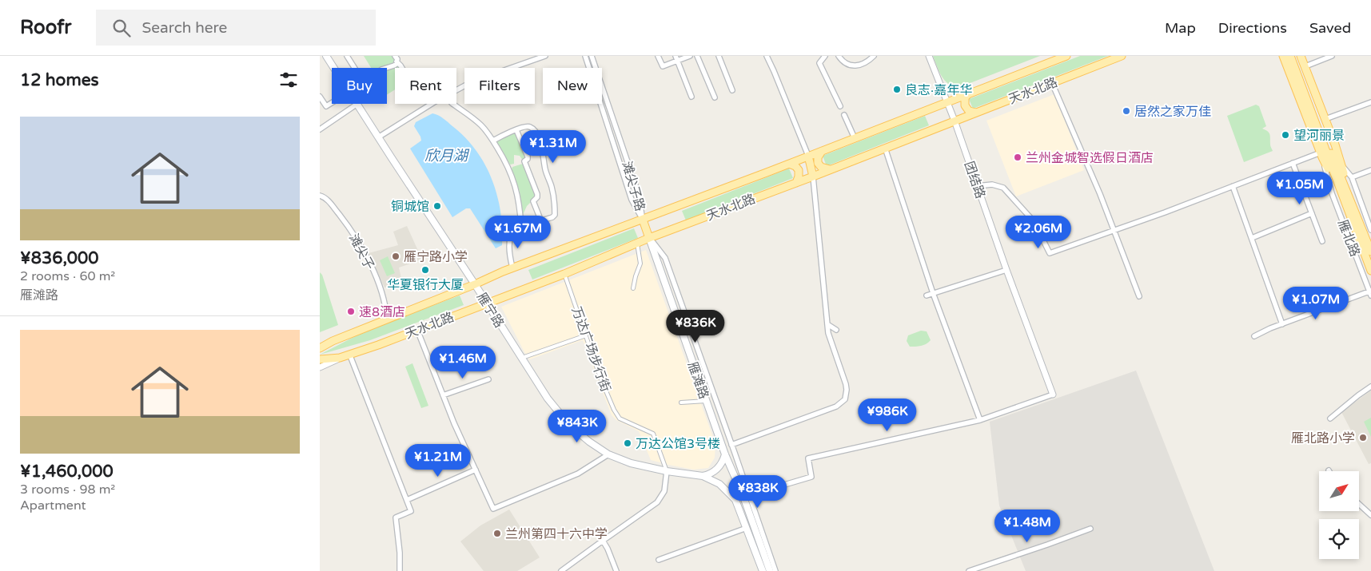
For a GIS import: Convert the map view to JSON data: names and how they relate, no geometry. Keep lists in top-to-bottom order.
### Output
{
  "streets": {
    "main road": [
      "天水北路",
      "雁北路",
      "雁宁路",
      "雁滩路"
    ],
    "street": [
      "团结路",
      "滩尖子路",
      "滩尖子",
      "万达广场步行街"
    ]
  },
  "crossings": [
    ["天水北路", "团结路"],
    ["天水北路", "滩尖子路"],
    ["天水北路", "滩尖子"],
    ["天水北路", "雁宁路"],
    ["天水北路", "万达广场步行街"],
    ["天水北路", "雁滩路"],
    ["雁宁路", "万达广场步行街"]
  ],
  "water": ["欣月湖"],
  "places": [
    "良志·嘉年华",
    "居然之家万佳",
    "望河丽景",
    "兰州金城智选假日酒店",
    "铜城馆",
    "雁宁路小学",
    "华夏银行大厦",
    "速8酒店",
    "雁北路小学",
    "万达公馆3号楼",
    "兰州第四十六中学"
  ],
  "north": "top right",
  "page": {
    "header": "Roofr",
    "search": "Search here",
    "nav": ["Map", "Directions", "Saved"],
    "heading": "12 homes",
    "chip": [
      "Buy",
      "Rent",
      "Filters",
      "New"
    ],
    "list": [
      {
        "name": "¥836,000",
        "note": "2 rooms · 60 m² · 雁滩路"
      },
      {
        "name": "¥1,460,000",
        "note": "3 rooms · 98 m² · Apartment"
      }
    ],
    "price": [
      "¥1.31M",
      "¥1.05M",
      "¥1.67M",
      "¥2.06M",
      "¥1.07M",
      "¥836K",
      "¥1.46M",
      "¥986K",
      "¥843K",
      "¥1.21M",
      "¥838K",
      "¥1.48M"
    ]
  }
}
